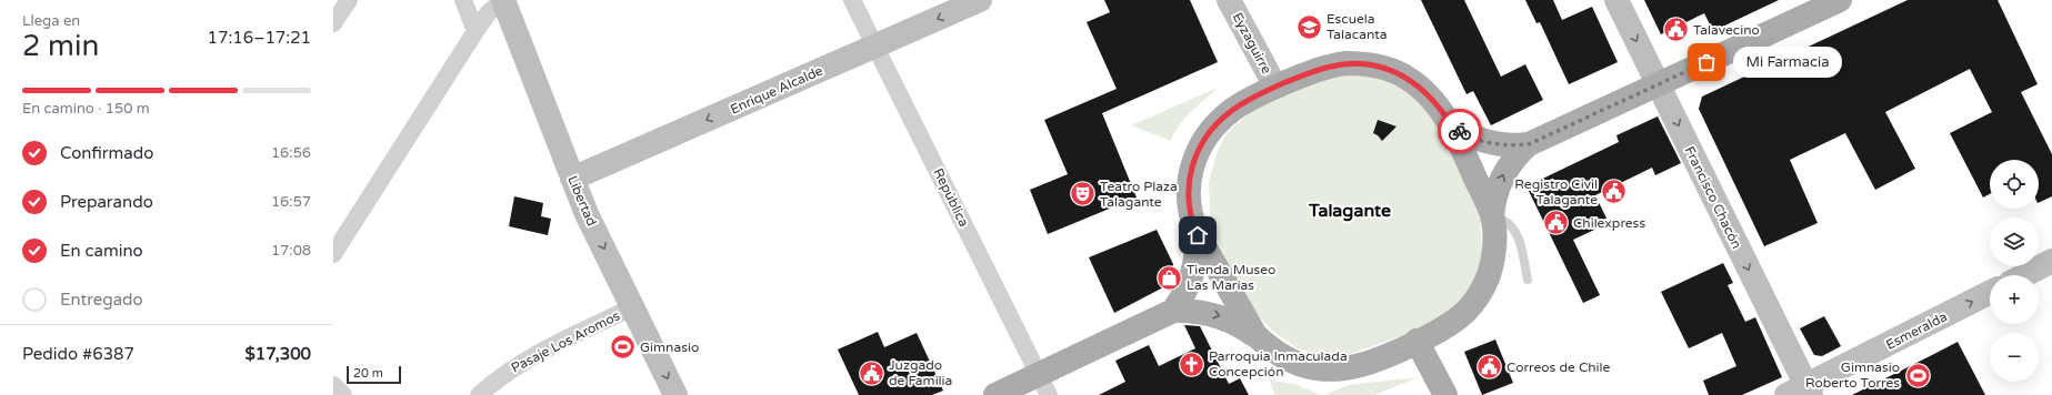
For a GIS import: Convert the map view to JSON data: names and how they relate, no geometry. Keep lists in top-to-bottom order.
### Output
{
  "streets": {
    "street": [
      "Eyzaguirre",
      "Enrique Alcalde",
      "República",
      "Francisco Chacón",
      "Libertad",
      "Esmeralda",
      "Pasaje Los Aromos"
    ]
  },
  "crossings": [
    ["Enrique Alcalde", "República"],
    ["Enrique Alcalde", "Libertad"],
    ["Francisco Chacón", "Esmeralda"],
    ["Libertad", "Pasaje Los Aromos"]
  ],
  "one_way": [
    "Enrique Alcalde",
    "Francisco Chacón",
    "Libertad",
    "Esmeralda"
  ],
  "districts": ["Talagante"],
  "places": {
    "school or university": ["Escuela Talacanta"],
    "public building": [
      "Talavecino",
      "Registro Civil Talagante",
      "Chilexpress",
      "Correos de Chile",
      "Juzgado de Familia"
    ],
    "other": ["Mi Farmacia"],
    "theatre": ["Teatro Plaza Talagante"],
    "shop": ["Tienda Museo Las Marías"],
    "sports": ["Gimnasio", "Gimnasio Roberto Torres"],
    "church": ["Parroquia Inmaculada Concepción"]
  },
  "scale_bar": "20 m",
  "page": {
    "heading": ["2 min", "Llega en", "17:16–17:21"],
    "panel": ["Pedido #6387", "$17,300"],
    "bubble": "Mi Farmacia",
    "bar": "En camino · 150 m",
    "list": [
      ["Confirmado", "16:56"],
      ["Preparando", "16:57"],
      ["En camino", "17:08"],
      "Entregado"
    ],
    "map_buttons": ["+", "−"],
    "scale": "20 m"
  }
}
